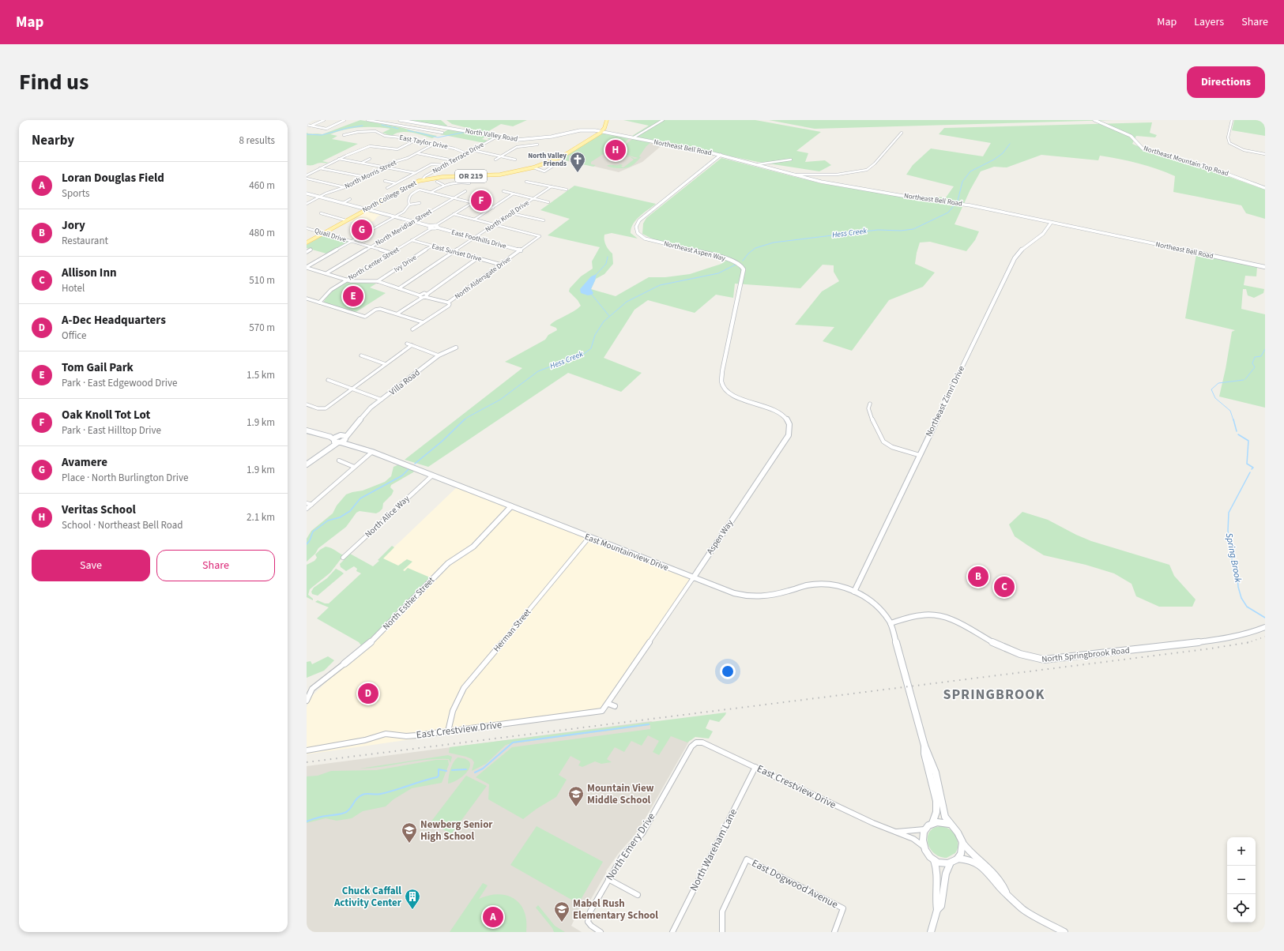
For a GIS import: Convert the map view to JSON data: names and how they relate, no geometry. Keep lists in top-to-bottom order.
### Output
{
  "streets": {
    "main road": ["OR 219", "North College Street"],
    "street": [
      "North Valley Road",
      "East Taylor Drive",
      "Northeast Bell Road",
      "North Terrace Drive",
      "Northeast Mountain Top Road",
      "North Morris Street",
      "North Knoll Drive",
      "North Meridian Street",
      "Quail Drive",
      "East Foothills Drive",
      "Northeast Aspen Way",
      "East Sunset Drive",
      "North Center Street",
      "Ivy Drive",
      "North Aldersgate Drive",
      "Villa Road",
      "Northeast Zimri Drive",
      "North Alice Way",
      "Aspen Way",
      "East Mountainview Drive",
      "North Esther Street",
      "Herman Street",
      "North Springbrook Road",
      "East Crestview Drive",
      "North Emery Drive",
      "North Wareham Lane",
      "East Dogwood Avenue"
    ]
  },
  "crossings": [
    ["North Valley Road", "Northeast Bell Road"],
    ["North Valley Road", "North College Street"],
    ["East Taylor Drive", "North Terrace Drive"],
    ["East Taylor Drive", "North Morris Street"],
    ["Northeast Bell Road", "North College Street"],
    ["Northeast Bell Road", "Northeast Aspen Way"],
    ["Northeast Bell Road", "Northeast Zimri Drive"],
    ["North Terrace Drive", "North College Street"],
    ["North College Street", "Quail Drive"],
    ["North Knoll Drive", "East Foothills Drive"],
    ["North Knoll Drive", "East Sunset Drive"],
    ["North Knoll Drive", "North Aldersgate Drive"],
    ["North Meridian Street", "Quail Drive"],
    ["Quail Drive", "North Center Street"],
    ["East Foothills Drive", "North Aldersgate Drive"],
    ["Northeast Aspen Way", "Aspen Way"],
    ["East Sunset Drive", "North Center Street"],
    ["East Sunset Drive", "Ivy Drive"],
    ["East Sunset Drive", "North Aldersgate Drive"],
    ["Villa Road", "East Mountainview Drive"],
    ["Northeast Zimri Drive", "East Mountainview Drive"],
    ["North Alice Way", "East Mountainview Drive"],
    ["Aspen Way", "East Mountainview Drive"],
    ["Aspen Way", "East Crestview Drive"],
    ["East Mountainview Drive", "North Esther Street"],
    ["East Mountainview Drive", "Herman Street"],
    ["East Mountainview Drive", "North Springbrook Road"],
    ["Herman Street", "East Crestview Drive"],
    ["East Crestview Drive", "North Emery Drive"],
    ["East Crestview Drive", "North Wareham Lane"]
  ],
  "districts": ["SPRINGBROOK"],
  "water": ["Hess Creek", "Spring Brook"],
  "places": {
    "church": ["North Valley Friends"],
    "school or university": ["Mountain View Middle School", "Newberg Senior High School", "Mabel Rush Elementary School"],
    "building": ["Chuck Caffall Activity Center"]
  },
  "page": {
    "header": "Map",
    "nav": ["Map", "Layers", "Share"],
    "title": "Find us",
    "buttons": [
      "Directions",
      ["Save", "Share"]
    ],
    "heading": ["Nearby", "8 results"],
    "pins": [
      "H",
      "F",
      "G",
      "E",
      "B",
      "C",
      "D",
      "A"
    ],
    "list": [
      {
        "mark": "A",
        "name": "Loran Douglas Field",
        "note": "Sports",
        "value": "460 m"
      },
      {
        "mark": "B",
        "name": "Jory",
        "note": "Restaurant",
        "value": "480 m"
      },
      {
        "mark": "C",
        "name": "Allison Inn",
        "note": "Hotel",
        "value": "510 m"
      },
      {
        "mark": "D",
        "name": "A-Dec Headquarters",
        "note": "Office",
        "value": "570 m"
      },
      {
        "mark": "E",
        "name": "Tom Gail Park",
        "note": "Park · East Edgewood Drive",
        "value": "1.5 km"
      },
      {
        "mark": "F",
        "name": "Oak Knoll Tot Lot",
        "note": "Park · East Hilltop Drive",
        "value": "1.9 km"
      },
      {
        "mark": "G",
        "name": "Avamere",
        "note": "Place · North Burlington Drive",
        "value": "1.9 km"
      },
      {
        "mark": "H",
        "name": "Veritas School",
        "note": "School · Northeast Bell Road",
        "value": "2.1 km"
      }
    ],
    "map_buttons": ["+", "−"]
  }
}
